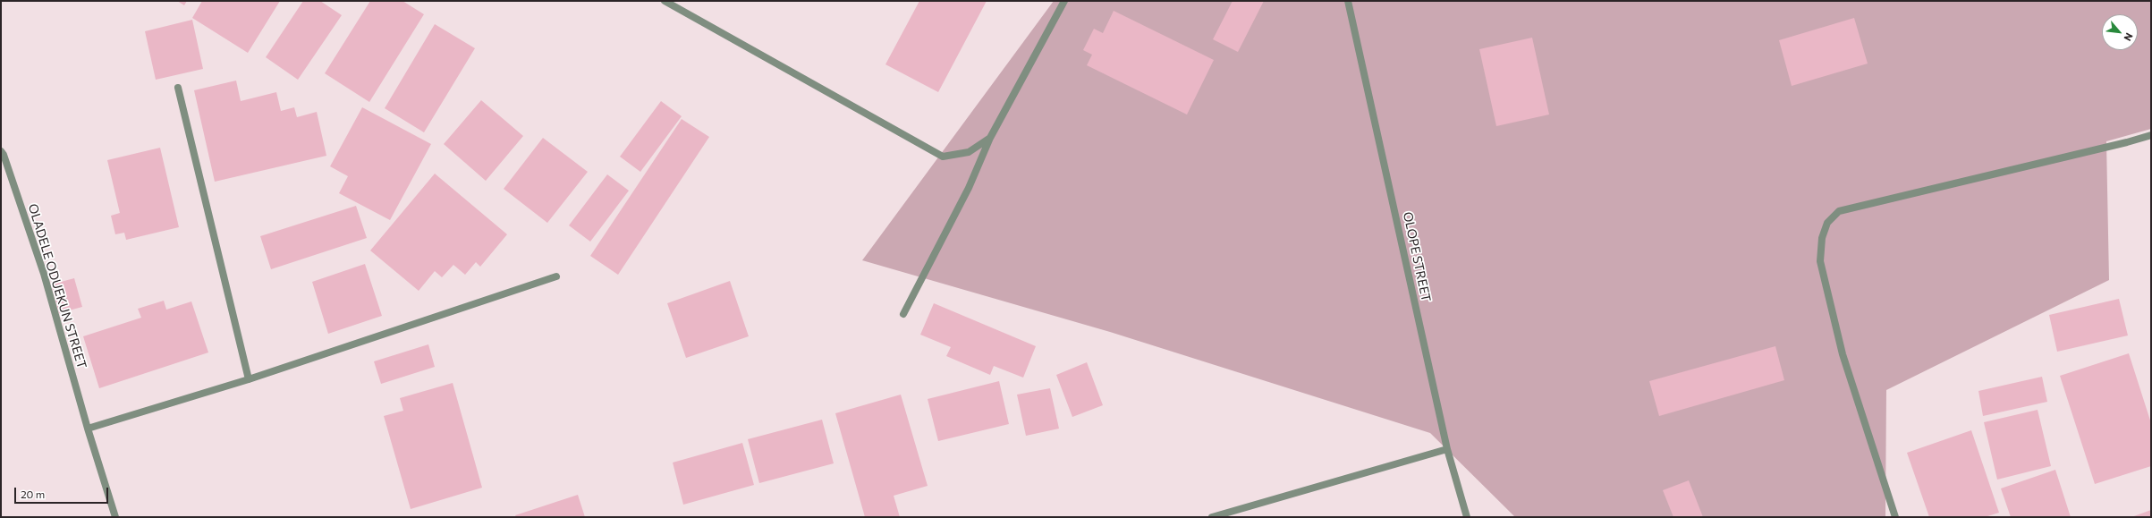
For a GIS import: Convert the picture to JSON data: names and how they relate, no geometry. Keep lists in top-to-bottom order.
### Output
{
  "streets": {
    "street": ["OLOPE STREET", "OLADELE ODUEKUN STREET"]
  },
  "scale_bar": "20 m",
  "north": "bottom right"
}
